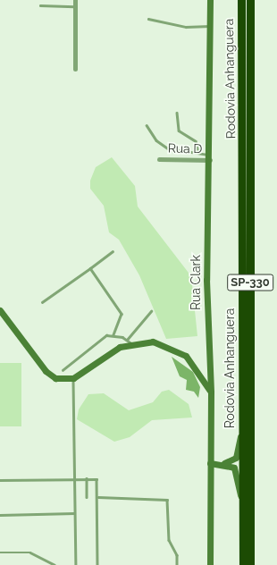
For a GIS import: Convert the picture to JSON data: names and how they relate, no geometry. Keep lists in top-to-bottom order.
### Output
{
  "streets": {
    "highway": ["Rodovia Anhanguera", "SP-330"],
    "street": ["Rua D", "Rua Clark"]
  },
  "crossings": [
    ["Rua D", "Rua Clark"]
  ]
}
